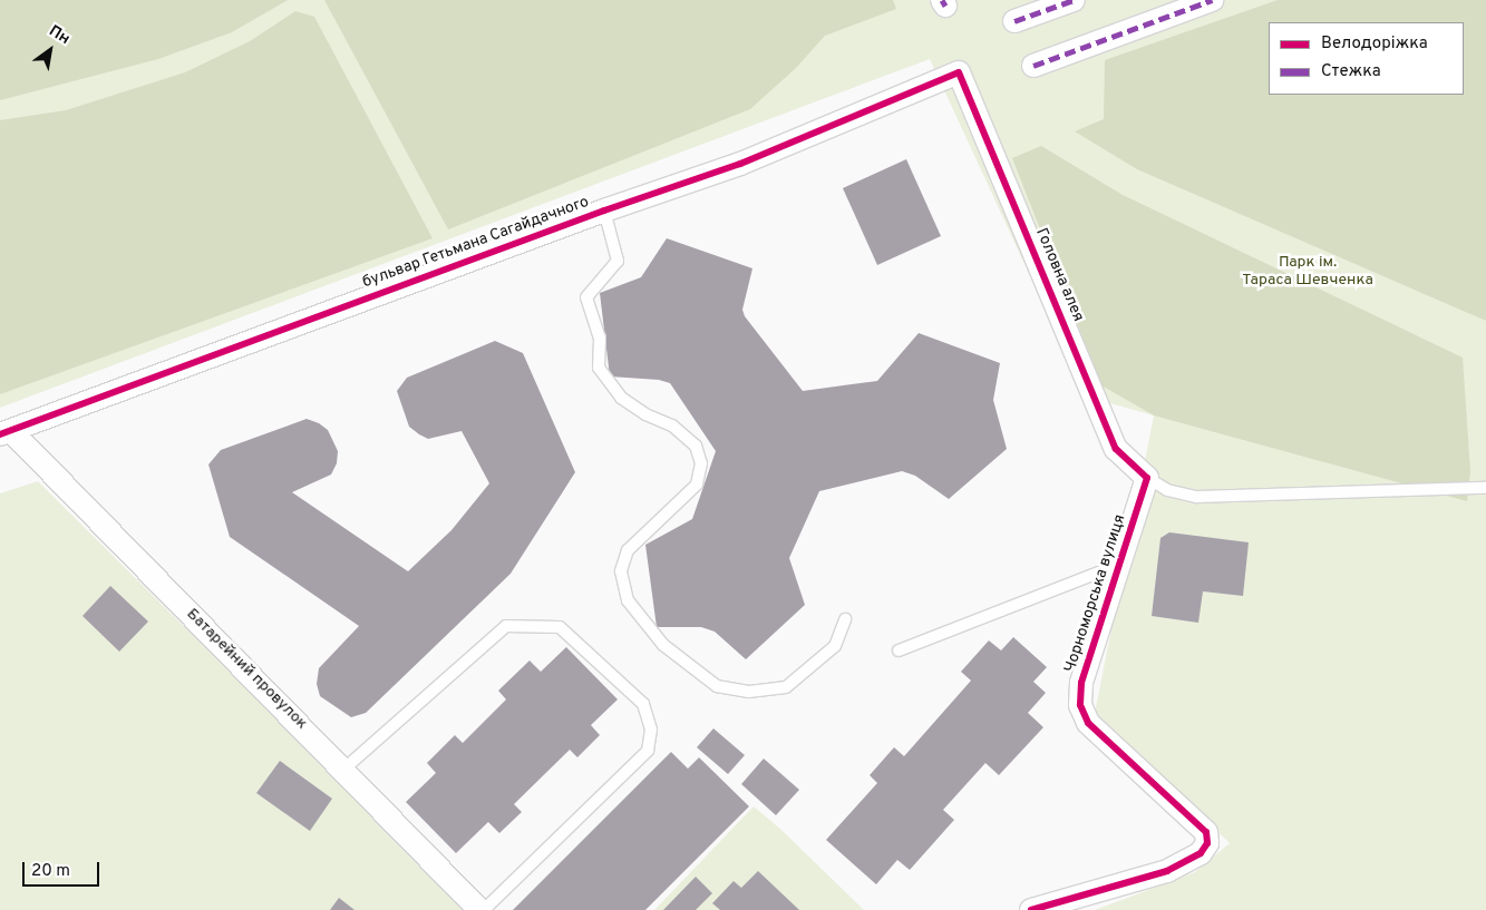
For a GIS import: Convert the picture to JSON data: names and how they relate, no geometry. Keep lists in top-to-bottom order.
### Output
{
  "streets": {
    "street": [
      "бульвар Гетьмана Сагайдачного",
      "Головна алея",
      "Чорноморська вулиця",
      "Батарейний провулок"
    ]
  },
  "crossings": [
    ["бульвар Гетьмана Сагайдачного", "Головна алея"],
    ["бульвар Гетьмана Сагайдачного", "Батарейний провулок"],
    ["Головна алея", "Чорноморська вулиця"]
  ],
  "parks": ["Парк ім. Тараса Шевченка"],
  "legend": ["Велодоріжка", "Стежка"],
  "scale_bar": "20 m",
  "north": "top right"
}
